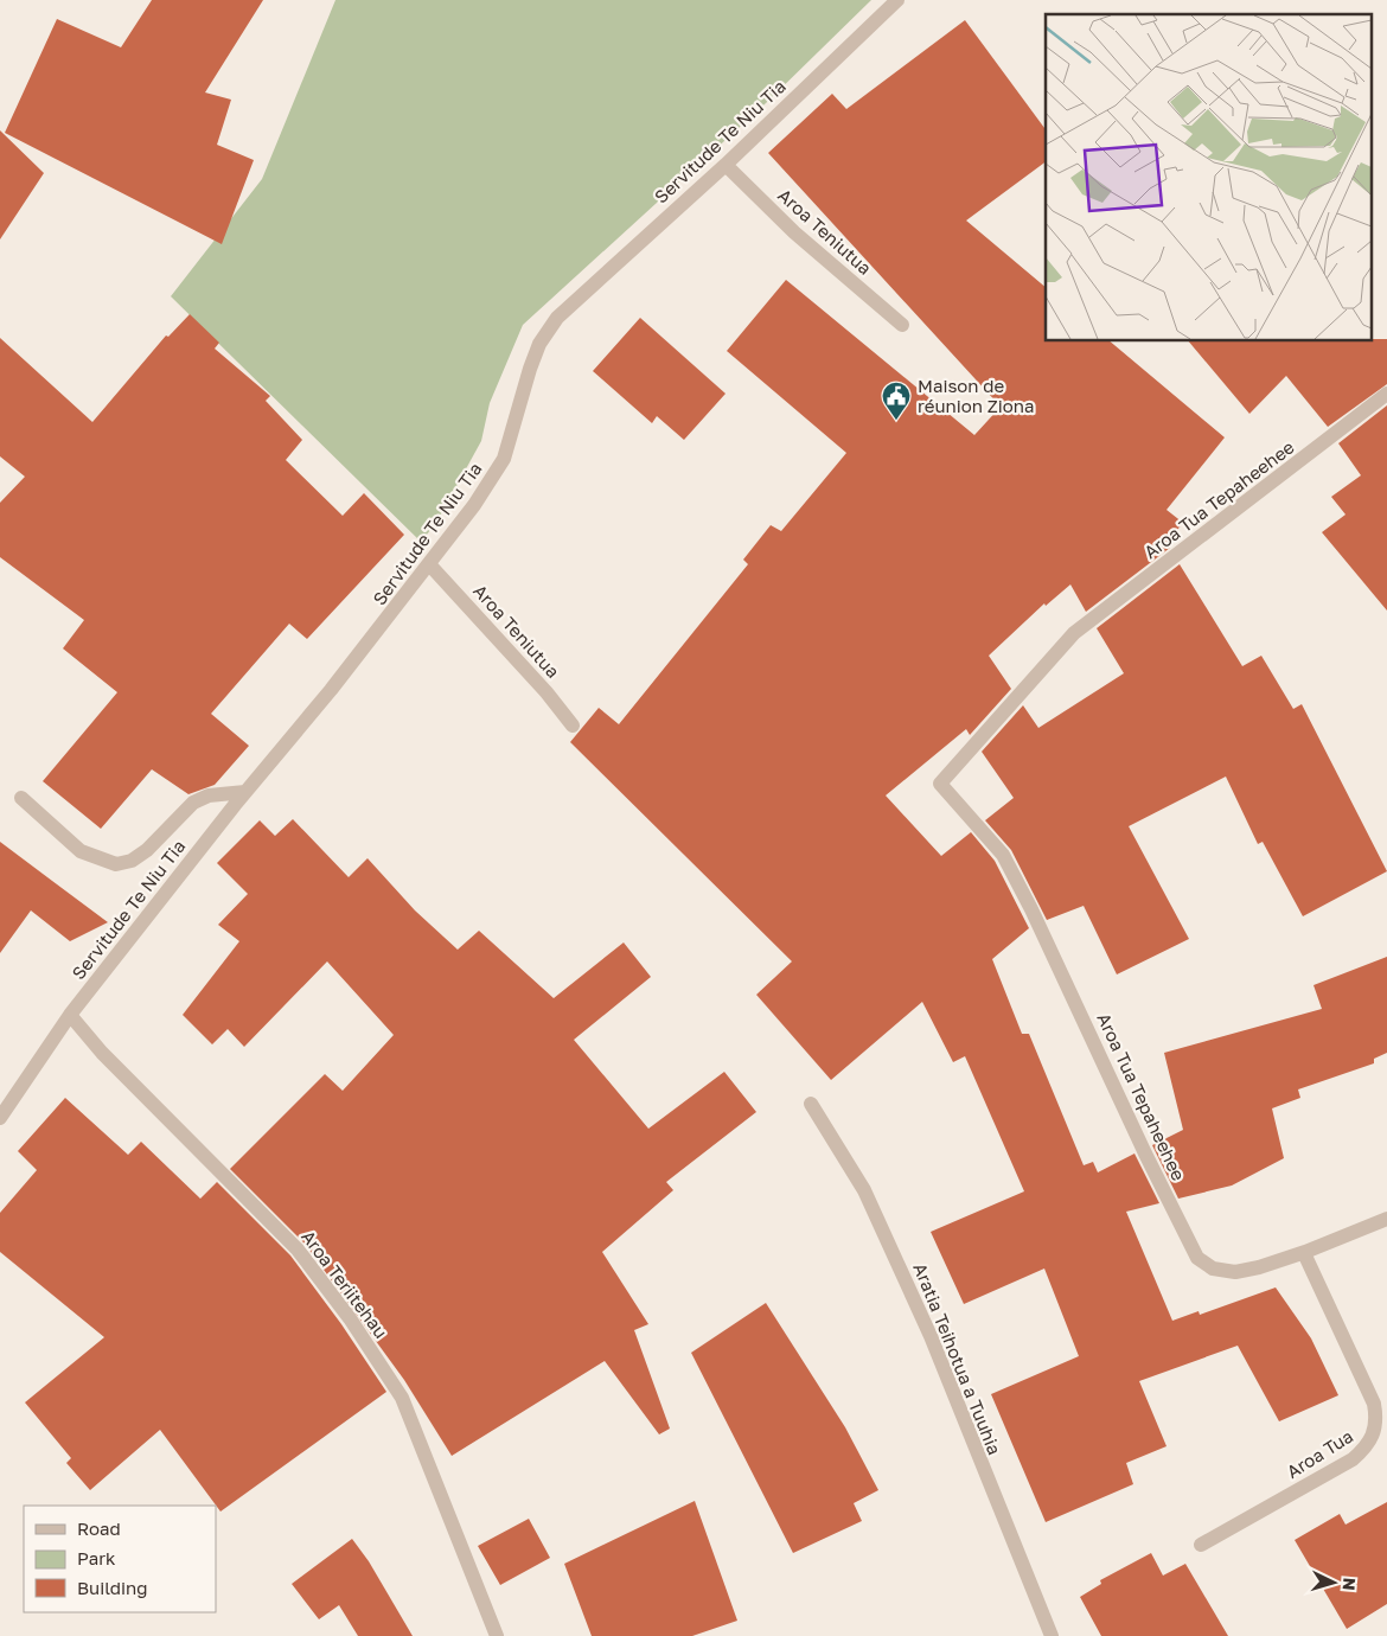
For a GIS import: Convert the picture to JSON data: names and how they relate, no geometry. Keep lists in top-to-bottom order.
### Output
{
  "streets": {
    "street": [
      "Servitude Te Niu Tia",
      "Aroa Teniutua",
      "Aroa Tua Tepaheehee",
      "Aroa Teriitehau",
      "Aratia Teihotua a Tuuhia",
      "Aroa Tua"
    ]
  },
  "crossings": [
    ["Servitude Te Niu Tia", "Aroa Teniutua"],
    ["Servitude Te Niu Tia", "Aroa Teriitehau"],
    ["Aroa Tua Tepaheehee", "Aroa Tua"]
  ],
  "places": {
    "public building": ["Maison de réunion Ziona"]
  },
  "legend": ["Road", "Park", "Building"],
  "north": "right"
}
